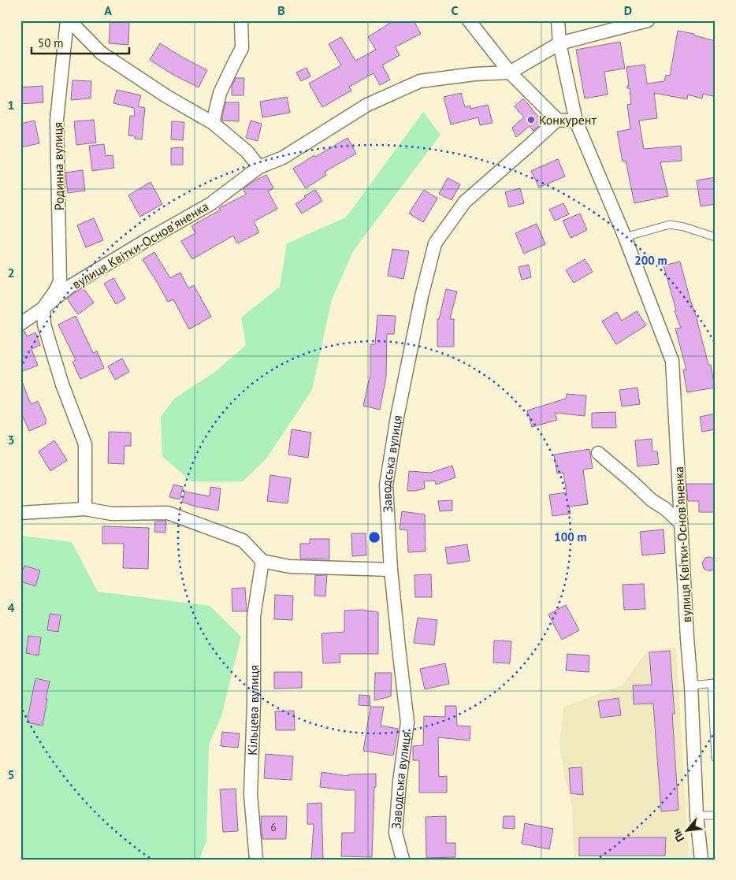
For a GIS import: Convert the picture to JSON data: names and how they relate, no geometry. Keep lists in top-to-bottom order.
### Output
{
  "streets": {
    "street": [
      "Родинна вулиця",
      "вулиця Квітки-Основʼяненка",
      "Заводська вулиця",
      "Кільцева вулиця"
    ]
  },
  "crossings": [
    ["Родинна вулиця", "вулиця Квітки-Основʼяненка"]
  ],
  "places": ["Конкурент"],
  "house_numbers": ["6"],
  "scale_bar": "50 m",
  "north": "bottom left",
  "grid": {
    "columns": [
      "A",
      "B",
      "C",
      "D"
    ],
    "rows": [
      "1",
      "2",
      "3",
      "4",
      "5"
    ]
  },
  "rings": ["200 m", "100 m"]
}
